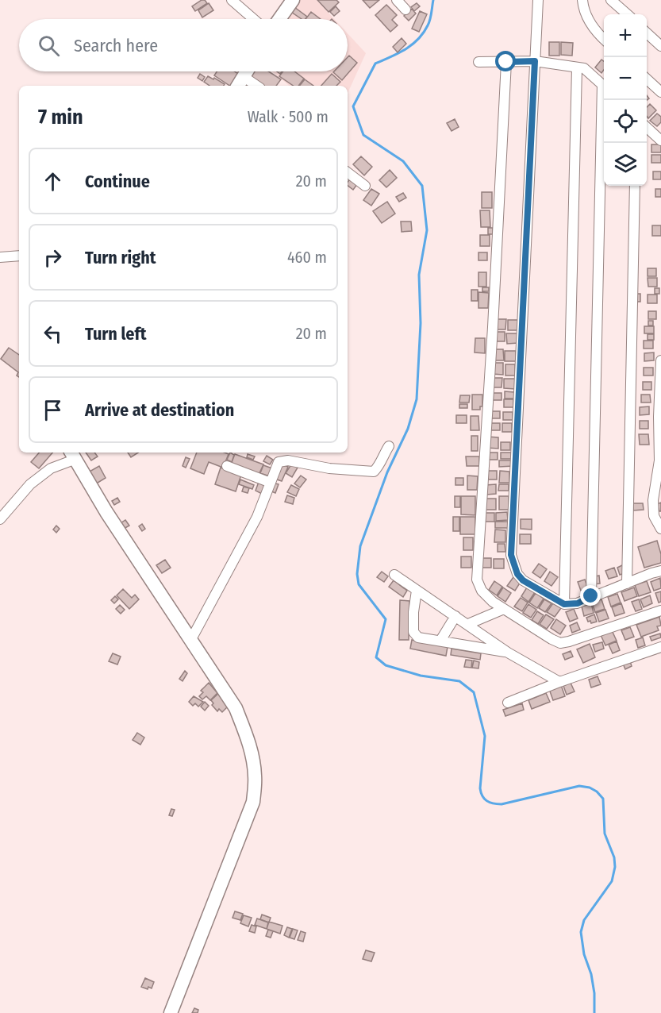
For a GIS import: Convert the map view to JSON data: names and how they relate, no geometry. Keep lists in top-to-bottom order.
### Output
{
  "page": {
    "map_buttons": ["+", "−"],
    "search": "Search here",
    "heading": ["7 min", "Walk · 500 m"],
    "list": [
      ["Continue", "20 m"],
      ["Turn right", "460 m"],
      ["Turn left", "20 m"],
      "Arrive at destination"
    ]
  }
}
